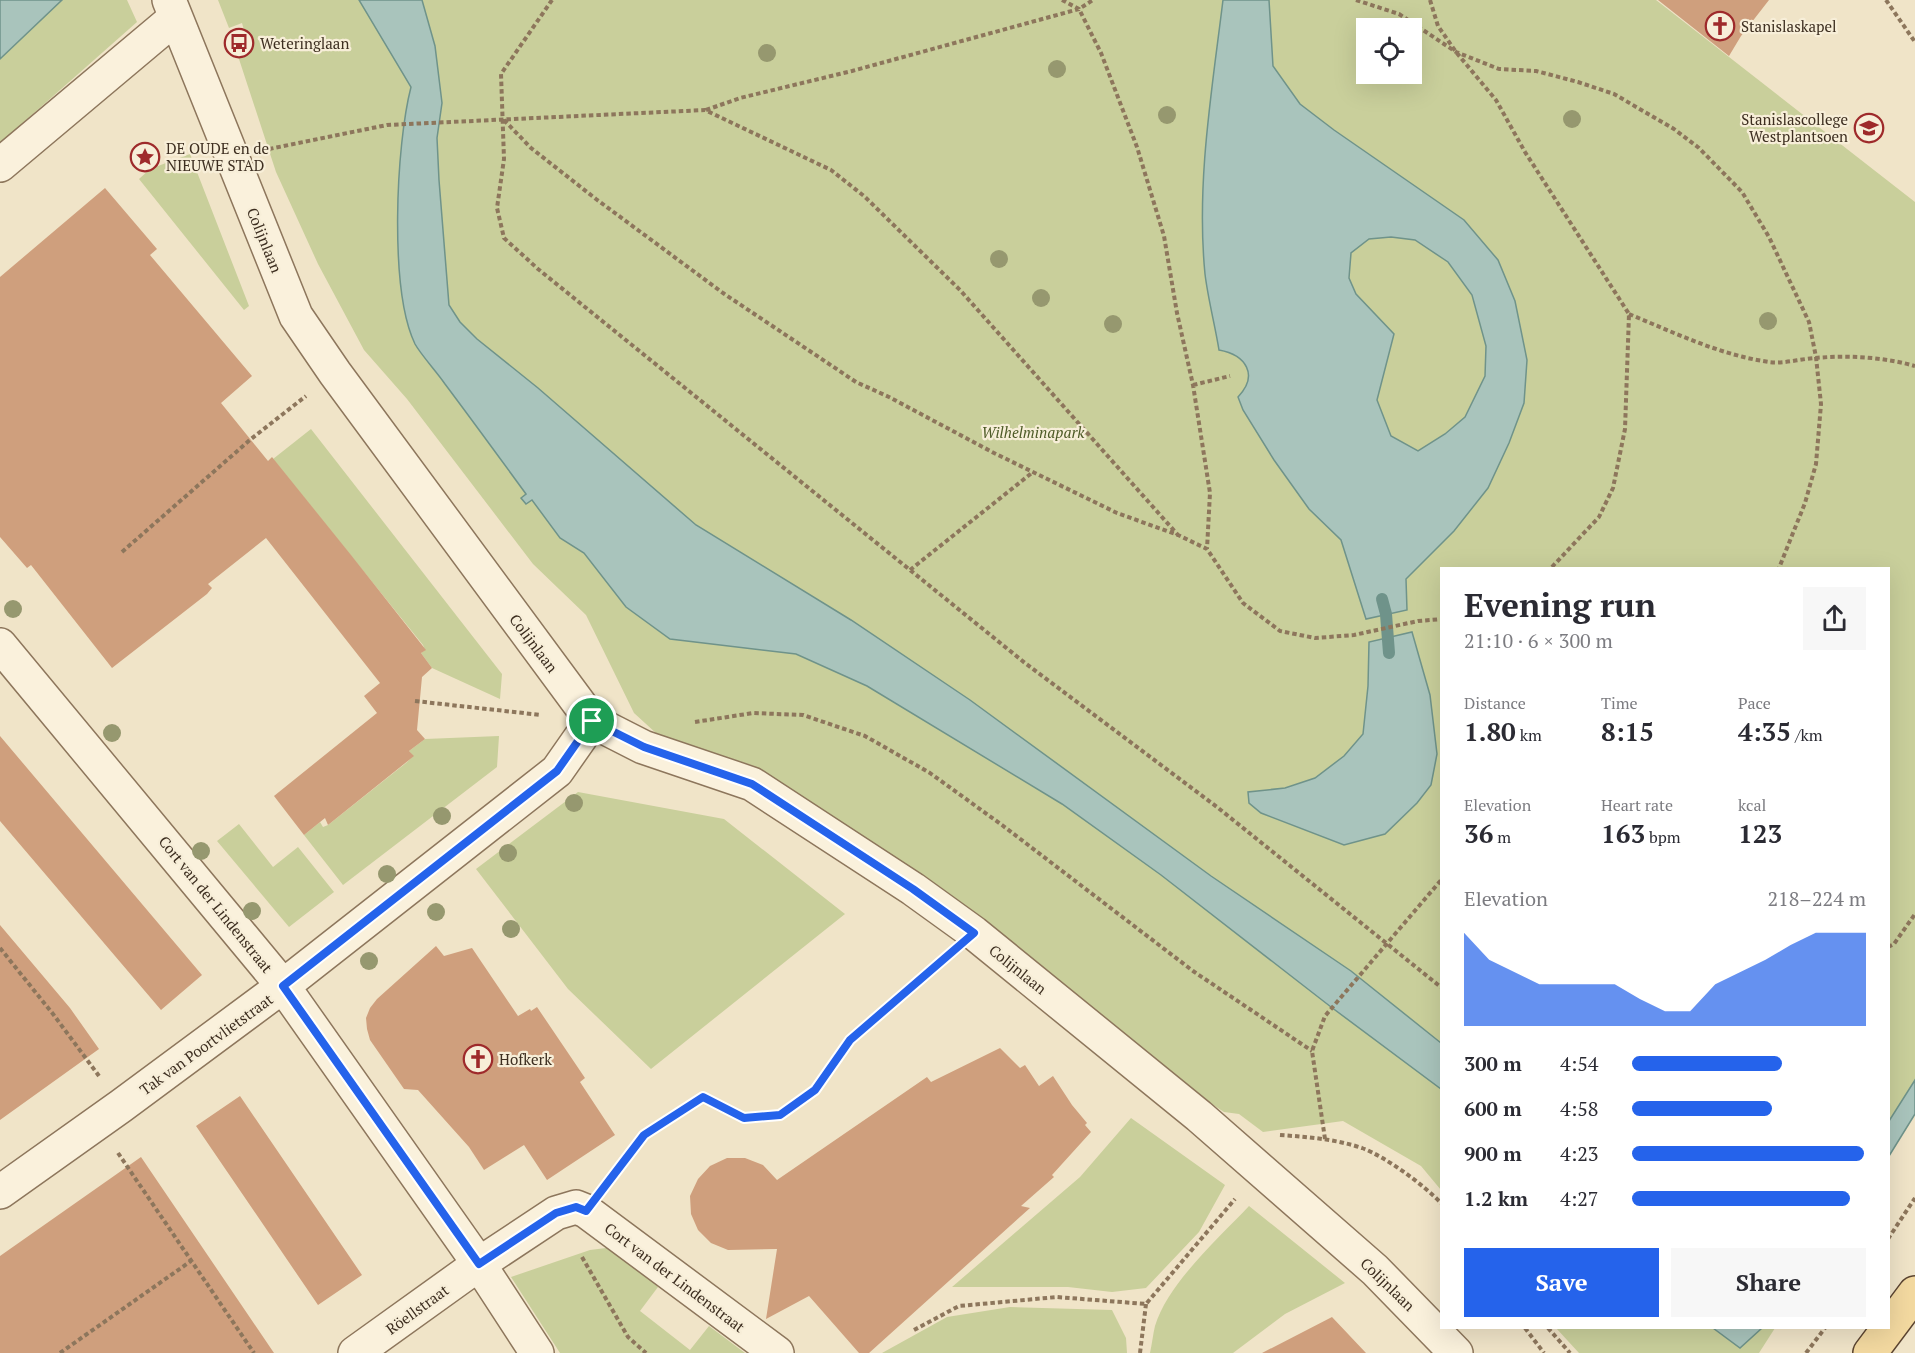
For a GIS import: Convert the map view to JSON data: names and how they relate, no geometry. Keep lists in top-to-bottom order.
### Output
{
  "streets": {
    "street": [
      "Colijnlaan",
      "Cort van der Lindenstraat",
      "Tak van Poortvlietstraat",
      "Röellstraat"
    ]
  },
  "crossings": [
    ["Colijnlaan", "Tak van Poortvlietstraat"],
    ["Cort van der Lindenstraat", "Tak van Poortvlietstraat"],
    ["Cort van der Lindenstraat", "Röellstraat"]
  ],
  "parks": ["Wilhelminapark"],
  "places": {
    "church": ["Stanislaskapel", "Hofkerk"],
    "bus stop": ["Weteringlaan"],
    "school or university": ["Stanislascollege Westplantsoen"],
    "place": ["DE OUDE en de NIEUWE STAD"]
  },
  "page": {
    "heading": ["Evening run", "21:10 · 6 × 300 m"],
    "stats": [
      ["Distance", "1.80 km"],
      ["Time", "8:15"],
      ["Pace", "4:35 /km"],
      ["Elevation", "36 m"],
      ["Heart rate", "163 bpm"],
      ["kcal", "123"]
    ],
    "chart": ["Elevation", "218–224 m"],
    "list": [
      {
        "name": "300 m",
        "note": "4:54"
      },
      {
        "name": "600 m",
        "note": "4:58"
      },
      {
        "name": "900 m",
        "note": "4:23"
      },
      {
        "name": "1.2 km",
        "note": "4:27"
      }
    ],
    "buttons": ["Save", "Share"]
  }
}
